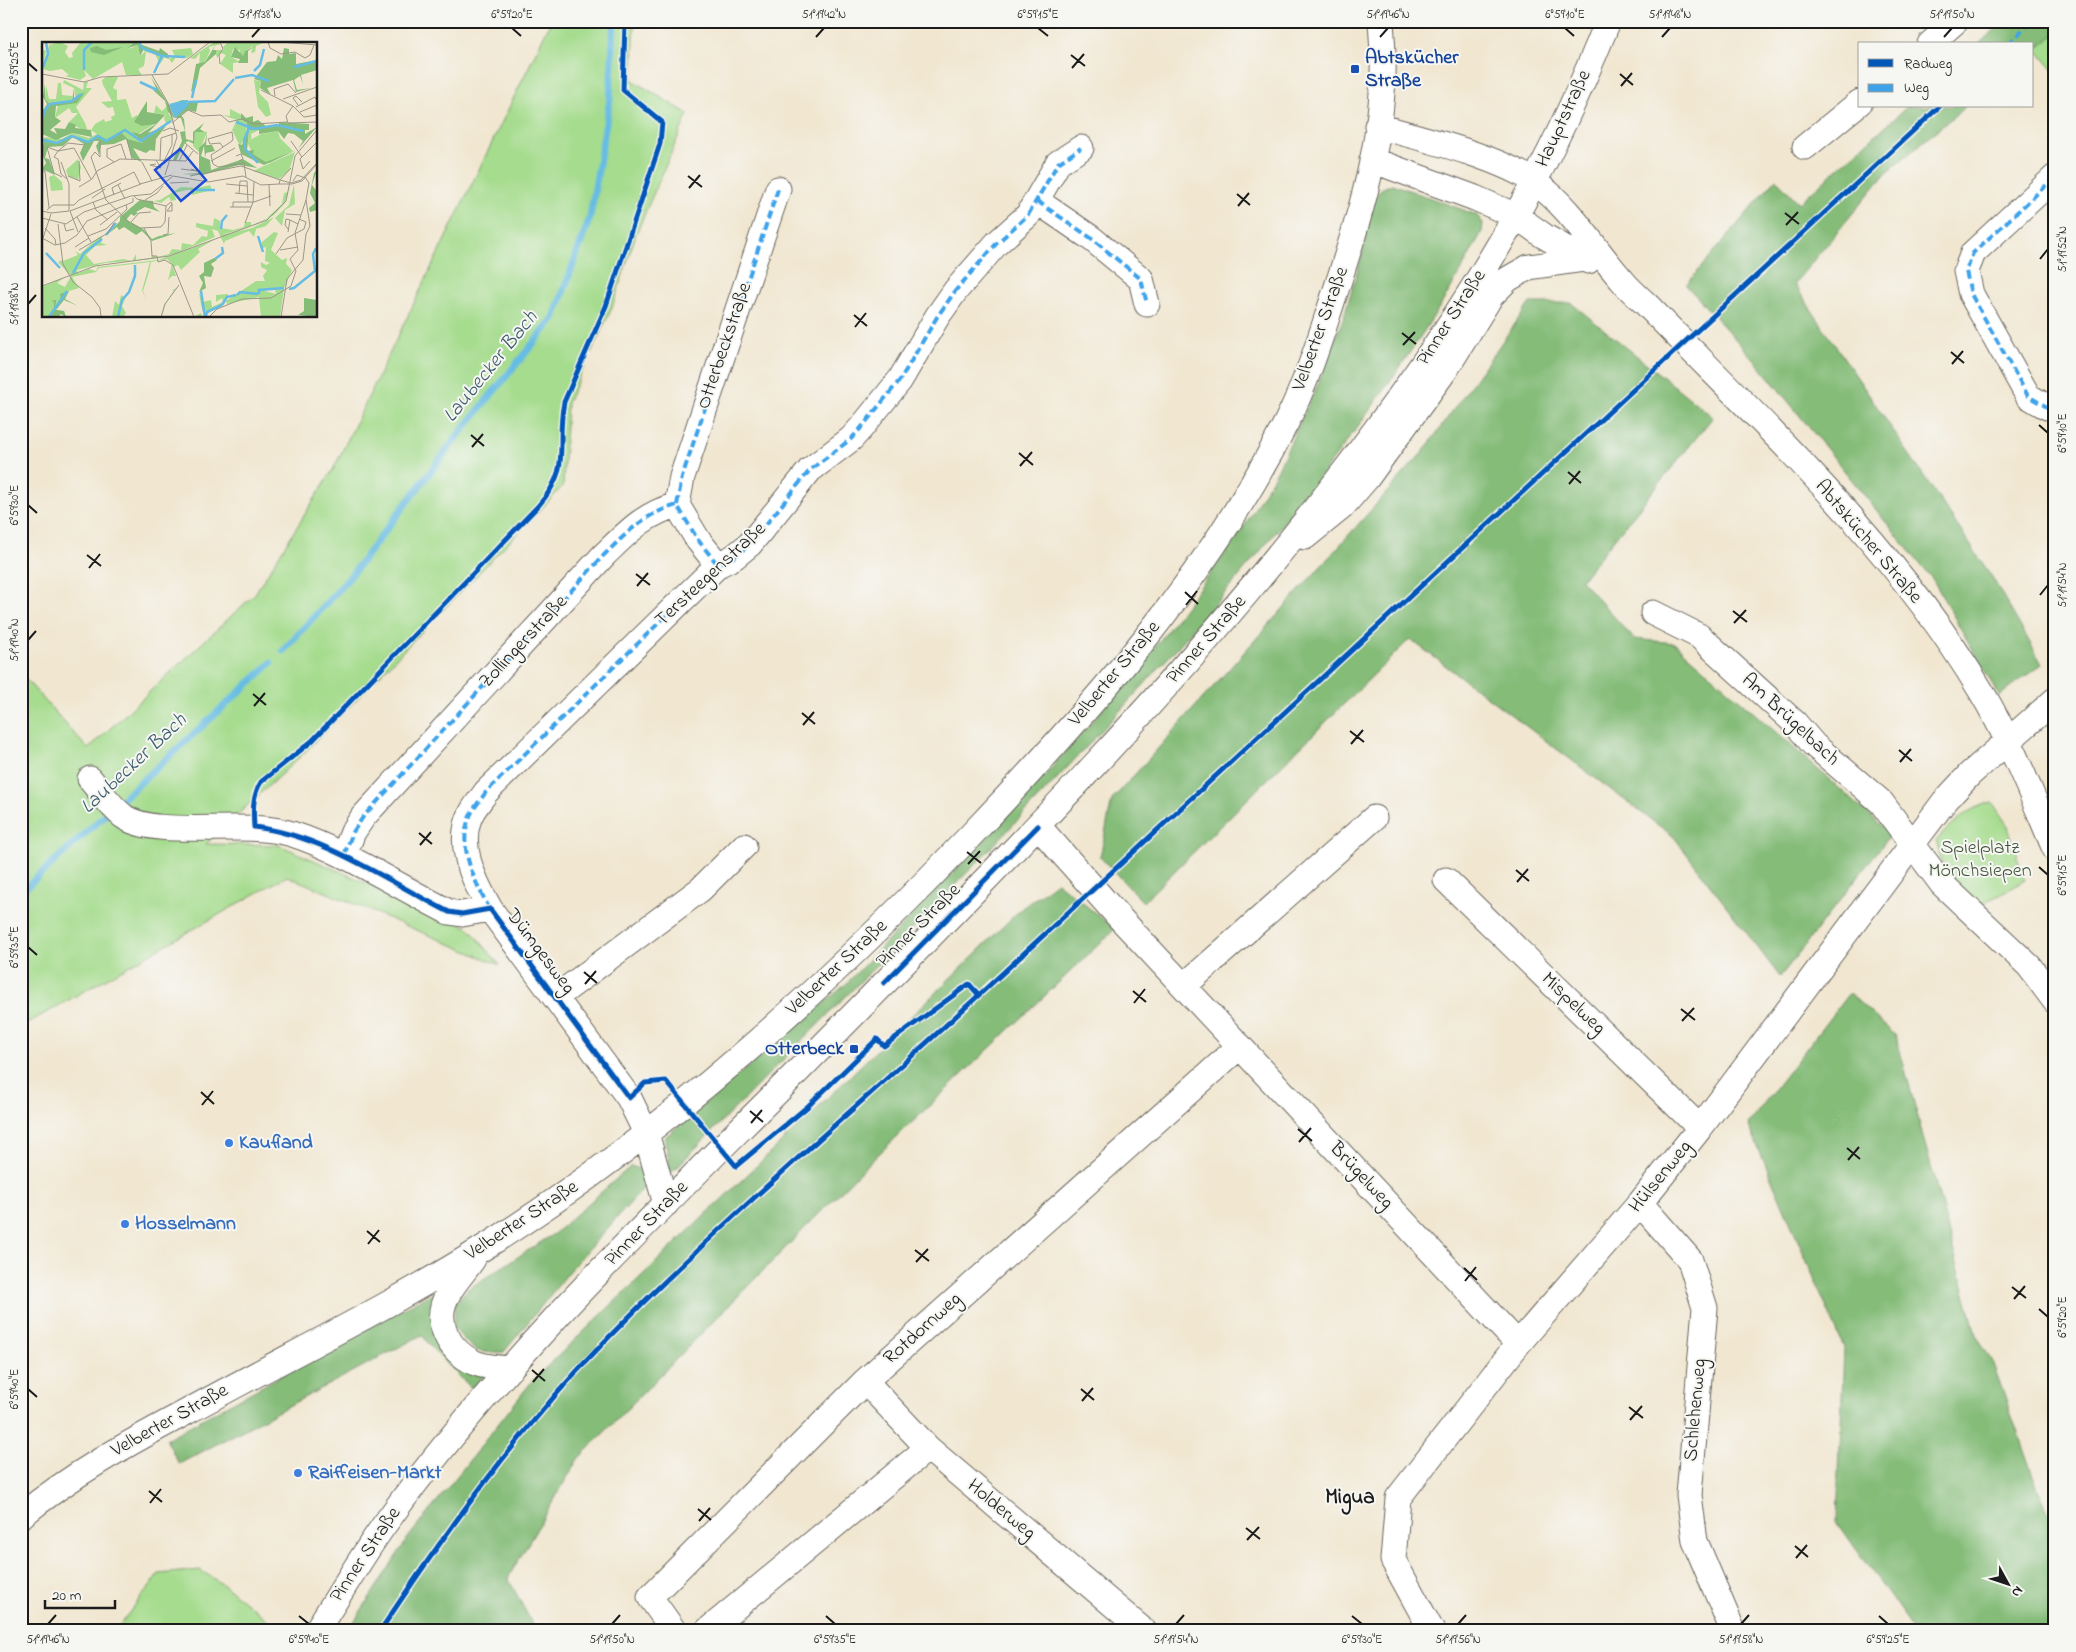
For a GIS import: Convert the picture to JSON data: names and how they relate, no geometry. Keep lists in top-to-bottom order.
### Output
{
  "streets": {
    "street": [
      "Hauptstraße",
      "Pinner Straße",
      "Velberter Straße",
      "Otterbeckstraße",
      "Abtskücher Straße",
      "Tersteegenstraße",
      "Zollingerstraße",
      "Am Brügelbach",
      "Dümgesweg",
      "Mispelweg",
      "Brügelweg",
      "Hülsenweg",
      "Rotdornweg",
      "Schlehenweg",
      "Holderweg"
    ]
  },
  "crossings": [
    ["Hauptstraße", "Pinner Straße"],
    ["Hauptstraße", "Abtskücher Straße"],
    ["Pinner Straße", "Abtskücher Straße"],
    ["Pinner Straße", "Dümgesweg"],
    ["Pinner Straße", "Brügelweg"],
    ["Velberter Straße", "Abtskücher Straße"],
    ["Velberter Straße", "Dümgesweg"],
    ["Otterbeckstraße", "Zollingerstraße"],
    ["Abtskücher Straße", "Hülsenweg"],
    ["Tersteegenstraße", "Dümgesweg"],
    ["Zollingerstraße", "Dümgesweg"],
    ["Am Brügelbach", "Hülsenweg"],
    ["Mispelweg", "Hülsenweg"],
    ["Brügelweg", "Hülsenweg"],
    ["Brügelweg", "Rotdornweg"],
    ["Hülsenweg", "Schlehenweg"],
    ["Rotdornweg", "Holderweg"]
  ],
  "districts": ["Migua"],
  "water": ["Laubecker Bach"],
  "parks": ["Spielplatz Mönchsiepen"],
  "places": {
    "transit": ["Abtskücher Straße", "Otterbeck"],
    "other": ["Kaufland", "Hosselmann", "Raiffeisen-Markt"]
  },
  "legend": ["Radweg", "Weg"],
  "scale_bar": "20 m",
  "north": "bottom right",
  "coordinates": [
    "51°19'38\"N",
    "6°59'20\"E",
    "51°19'42\"N",
    "6°59'15\"E",
    "51°19'46\"N",
    "6°59'10\"E",
    "51°19'48\"N",
    "51°19'50\"N",
    "6°59'25\"E",
    "51°19'52\"N",
    "6°59'30\"E",
    "51°19'54\"N",
    "51°19'40\"N",
    "6°59'35\"E",
    "6°59'40\"E",
    "51°19'56\"N",
    "51°19'58\"N"
  ]
}
